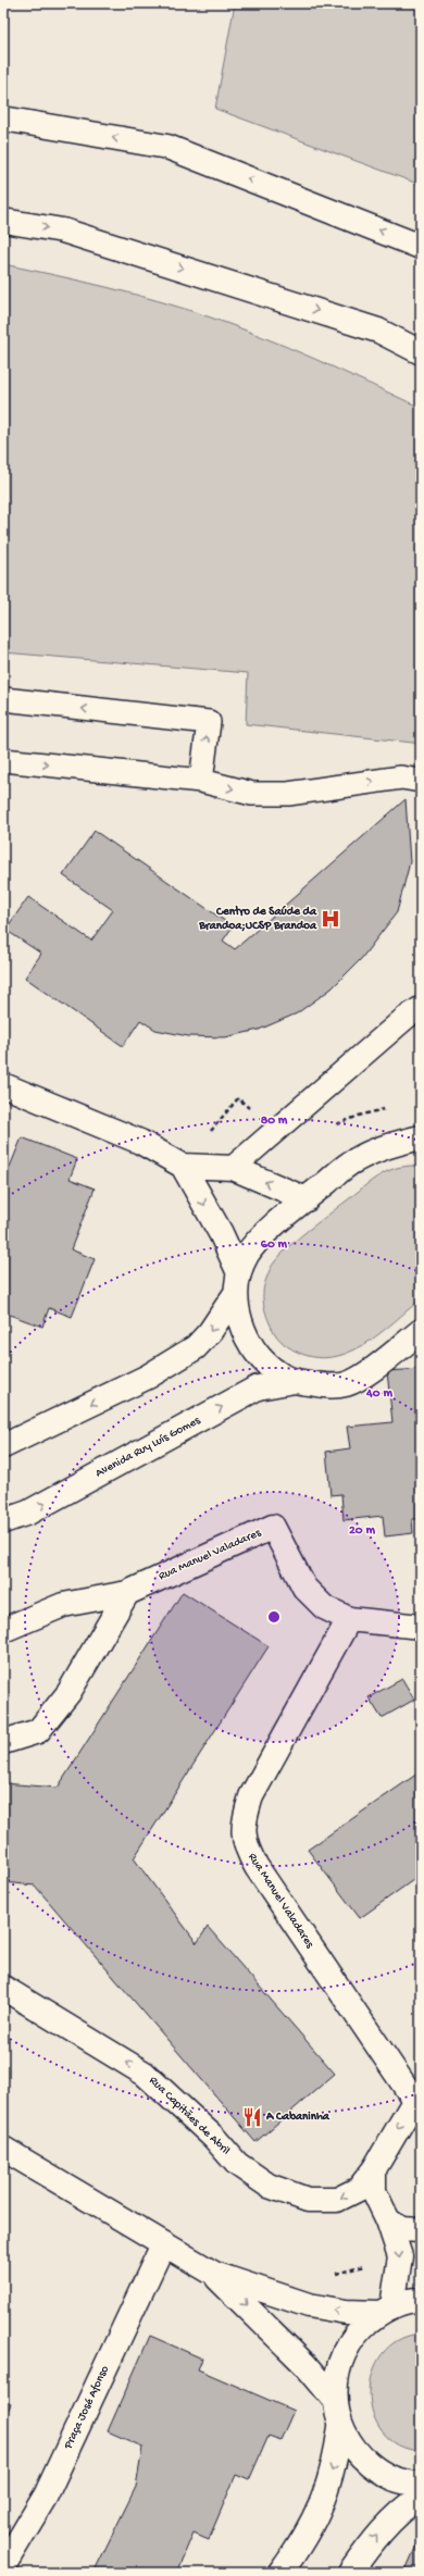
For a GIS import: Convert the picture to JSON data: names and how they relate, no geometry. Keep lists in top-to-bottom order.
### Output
{
  "streets": {
    "main road": [
      "Avenida Ruy Luís Gomes",
      "Rua Manuel Valadares",
      "Rua Capitães de Abril",
      "Praça José Afonso"
    ]
  },
  "crossings": [
    ["Rua Manuel Valadares", "Rua Capitães de Abril"]
  ],
  "places": {
    "hospital": ["Centro de Saúde da Brandoa;UCSP Brandoa"],
    "restaurant": ["A Cabaninha"]
  },
  "rings": [
    "80 m",
    "60 m",
    "40 m",
    "20 m"
  ]
}
